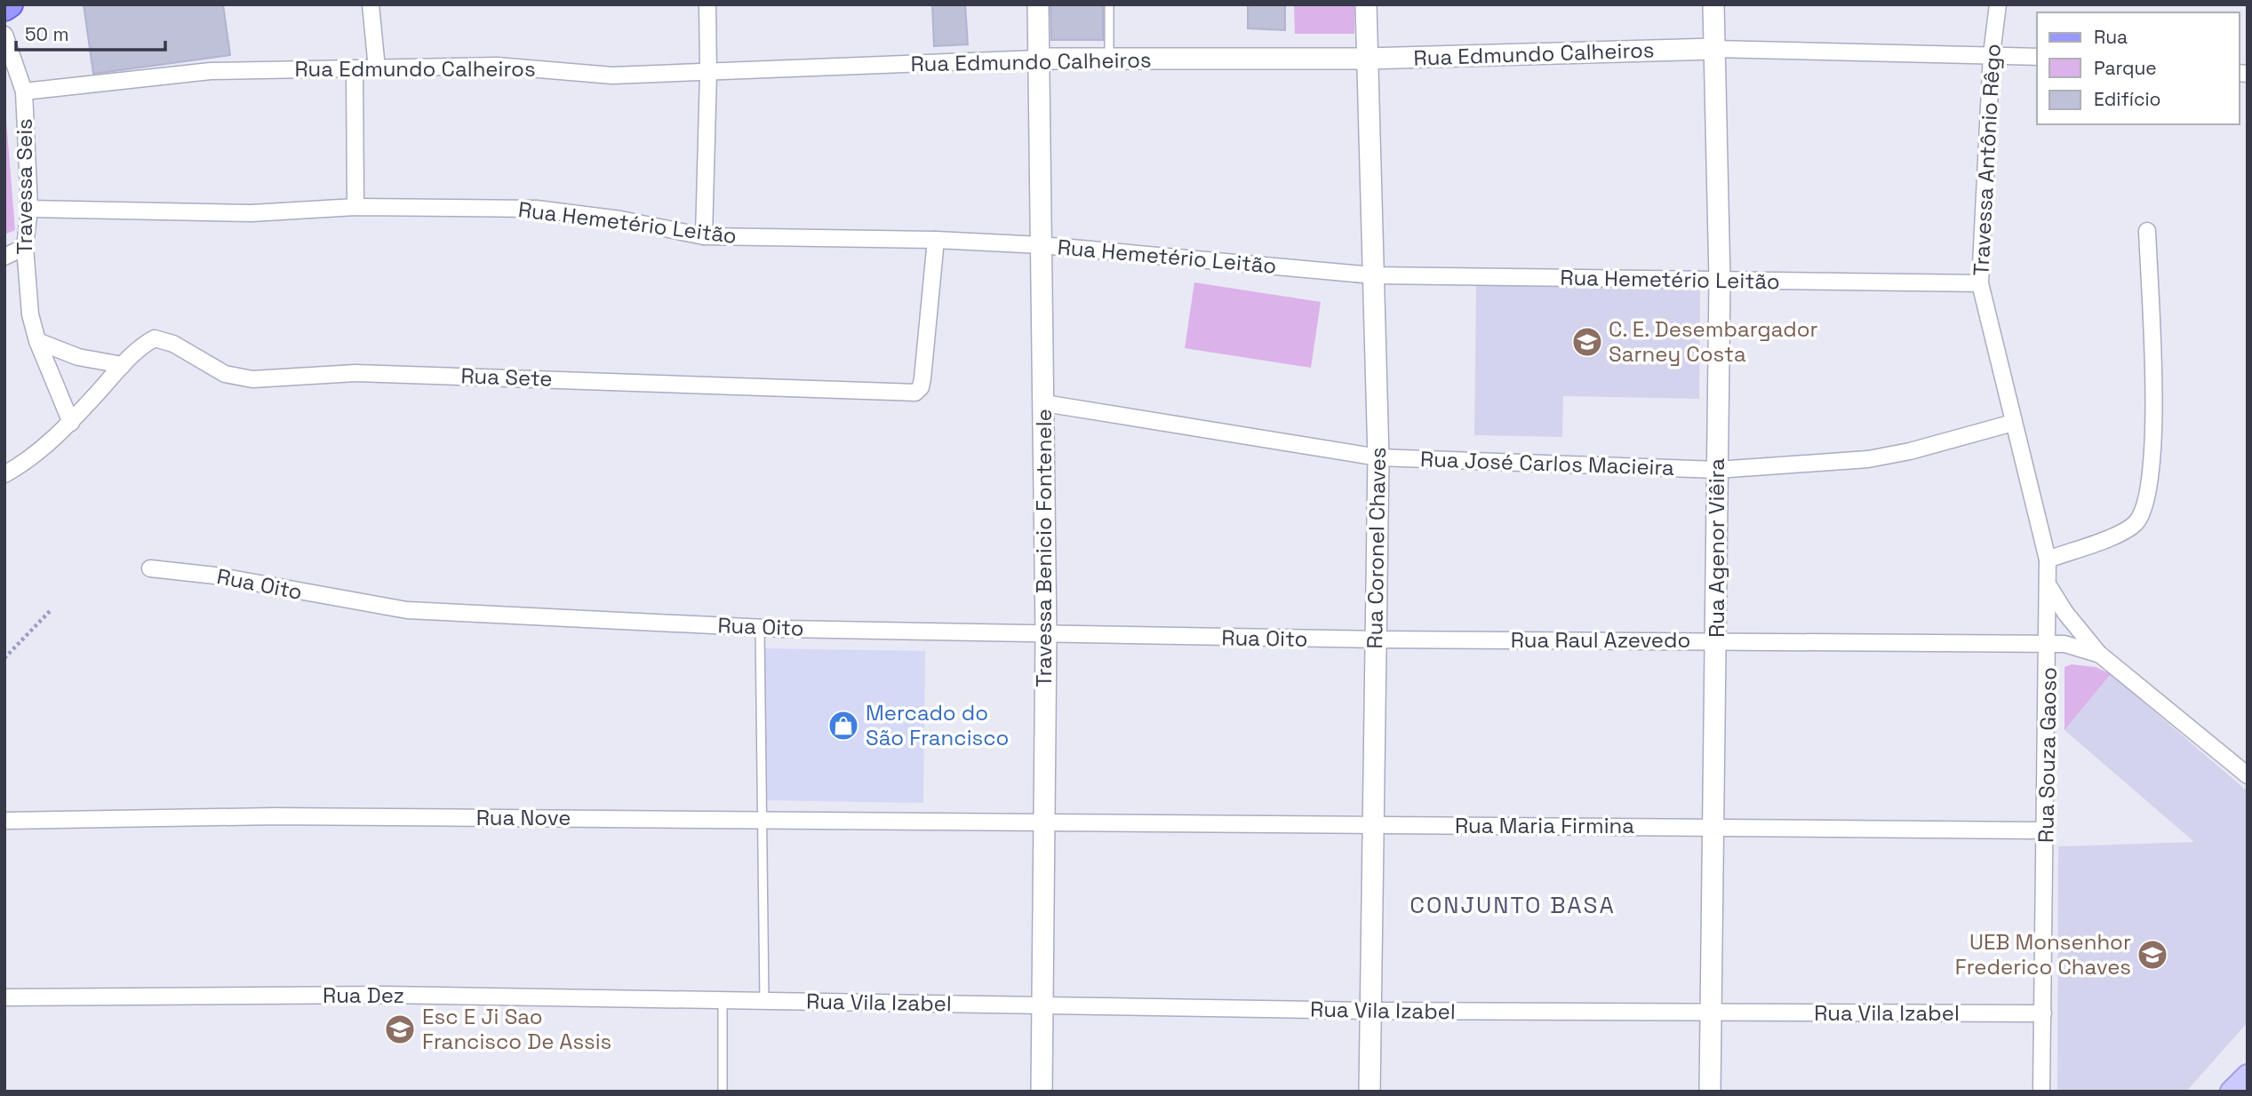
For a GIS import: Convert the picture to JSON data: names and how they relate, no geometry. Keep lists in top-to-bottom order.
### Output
{
  "streets": {
    "street": [
      "Rua Edmundo Calheiros",
      "Travessa Antônio Rêgo",
      "Travessa Seis",
      "Rua Hemetério Leitão",
      "Rua Sete",
      "Rua José Carlos Macieira",
      "Travessa Benicio Fontenele",
      "Rua Coronel Chaves",
      "Rua Agenor Viêira",
      "Rua Oito",
      "Rua Raul Azevedo",
      "Rua Souza Gaoso",
      "Rua Nove",
      "Rua Maria Firmina",
      "Rua Dez",
      "Rua Vila Izabel"
    ]
  },
  "crossings": [
    ["Rua Edmundo Calheiros", "Travessa Antônio Rêgo"],
    ["Rua Edmundo Calheiros", "Travessa Seis"],
    ["Rua Edmundo Calheiros", "Travessa Benicio Fontenele"],
    ["Rua Edmundo Calheiros", "Rua Coronel Chaves"],
    ["Rua Edmundo Calheiros", "Rua Agenor Viêira"],
    ["Travessa Antônio Rêgo", "Rua Hemetério Leitão"],
    ["Travessa Antônio Rêgo", "Rua José Carlos Macieira"],
    ["Travessa Antônio Rêgo", "Rua Souza Gaoso"],
    ["Travessa Seis", "Rua Hemetério Leitão"],
    ["Travessa Seis", "Rua Sete"],
    ["Rua Hemetério Leitão", "Rua Sete"],
    ["Rua Hemetério Leitão", "Travessa Benicio Fontenele"],
    ["Rua Hemetério Leitão", "Rua Coronel Chaves"],
    ["Rua Hemetério Leitão", "Rua Agenor Viêira"],
    ["Rua José Carlos Macieira", "Travessa Benicio Fontenele"],
    ["Rua José Carlos Macieira", "Rua Coronel Chaves"],
    ["Rua José Carlos Macieira", "Rua Agenor Viêira"],
    ["Rua José Carlos Macieira", "Rua Souza Gaoso"],
    ["Travessa Benicio Fontenele", "Rua Oito"],
    ["Travessa Benicio Fontenele", "Rua Nove"],
    ["Travessa Benicio Fontenele", "Rua Maria Firmina"],
    ["Travessa Benicio Fontenele", "Rua Vila Izabel"],
    ["Rua Coronel Chaves", "Rua Oito"],
    ["Rua Coronel Chaves", "Rua Raul Azevedo"],
    ["Rua Coronel Chaves", "Rua Maria Firmina"],
    ["Rua Coronel Chaves", "Rua Vila Izabel"],
    ["Rua Agenor Viêira", "Rua Raul Azevedo"],
    ["Rua Agenor Viêira", "Rua Maria Firmina"],
    ["Rua Agenor Viêira", "Rua Vila Izabel"],
    ["Rua Oito", "Rua Raul Azevedo"],
    ["Rua Raul Azevedo", "Rua Souza Gaoso"],
    ["Rua Souza Gaoso", "Rua Maria Firmina"],
    ["Rua Souza Gaoso", "Rua Vila Izabel"],
    ["Rua Nove", "Rua Maria Firmina"],
    ["Rua Dez", "Rua Vila Izabel"]
  ],
  "districts": ["CONJUNTO BASA"],
  "places": {
    "school or university": ["C. E. Desembargador Sarney Costa", "UEB Monsenhor Frederico Chaves", "Esc E Ji Sao Francisco De Assis"],
    "shop": ["Mercado do São Francisco"]
  },
  "legend": ["Rua", "Parque", "Edifício"],
  "scale_bar": "50 m"
}
